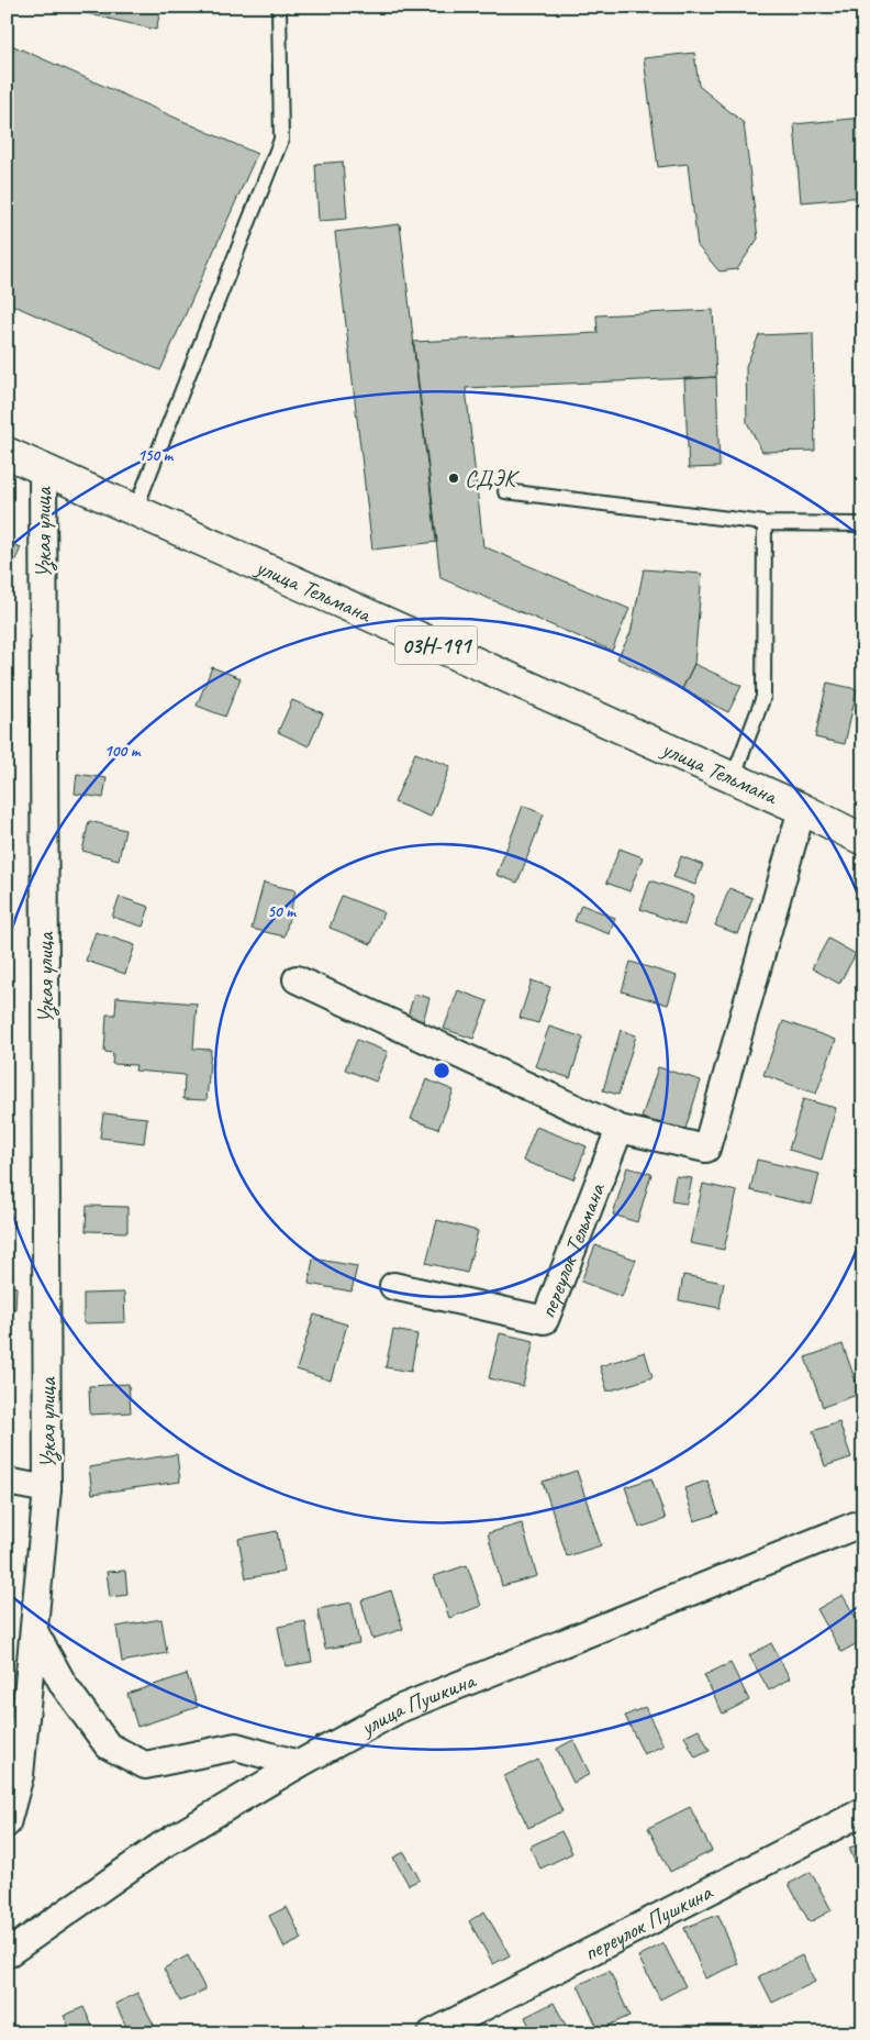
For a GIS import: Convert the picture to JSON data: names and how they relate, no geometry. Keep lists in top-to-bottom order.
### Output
{
  "streets": {
    "main road": ["улица Тельмана", "03Н-191"],
    "street": [
      "Узкая улица",
      "переулок Тельмана",
      "улица Пушкина",
      "переулок Пушкина"
    ]
  },
  "crossings": [
    ["Узкая улица", "улица Тельмана"],
    ["улица Тельмана", "переулок Тельмана"]
  ],
  "places": ["СДЭК"],
  "rings": ["150 m", "100 m", "50 m"]
}
